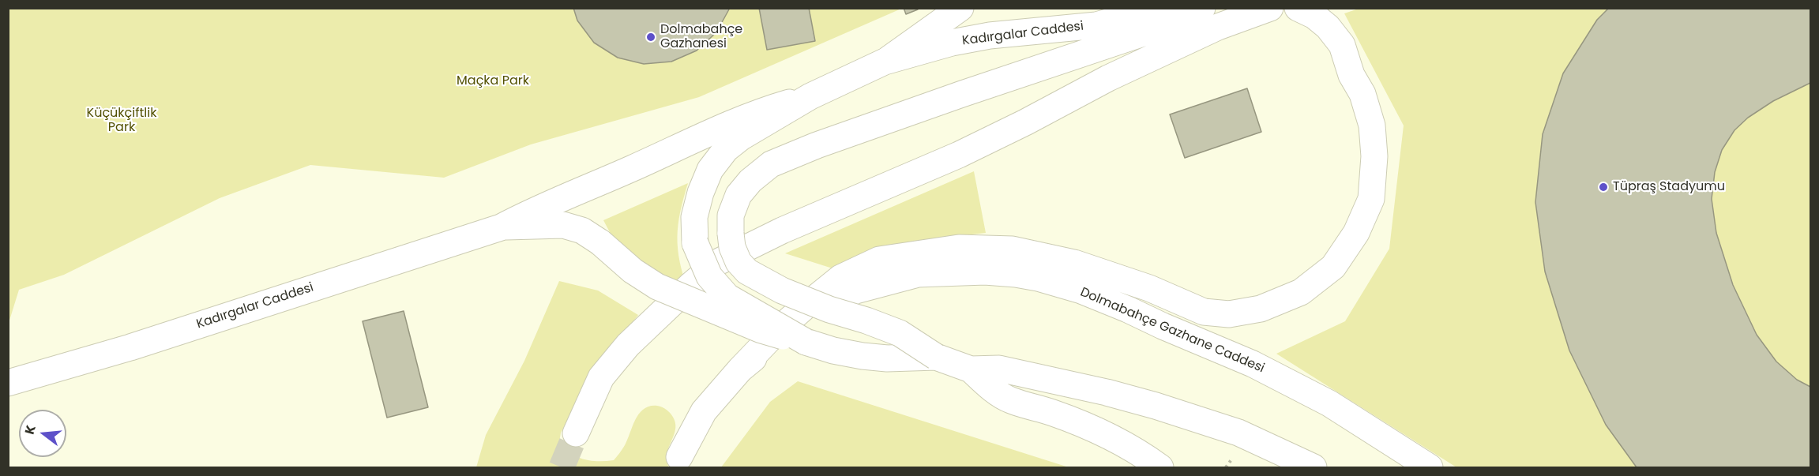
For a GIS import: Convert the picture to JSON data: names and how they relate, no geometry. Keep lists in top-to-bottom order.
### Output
{
  "streets": {
    "main road": ["Kadırgalar Caddesi", "Dolmabahçe Gazhane Caddesi"]
  },
  "parks": ["Maçka Park", "Küçükçiftlik Park"],
  "places": ["Dolmabahçe Gazhanesi", "Tüpraş Stadyumu"],
  "north": "left"
}
